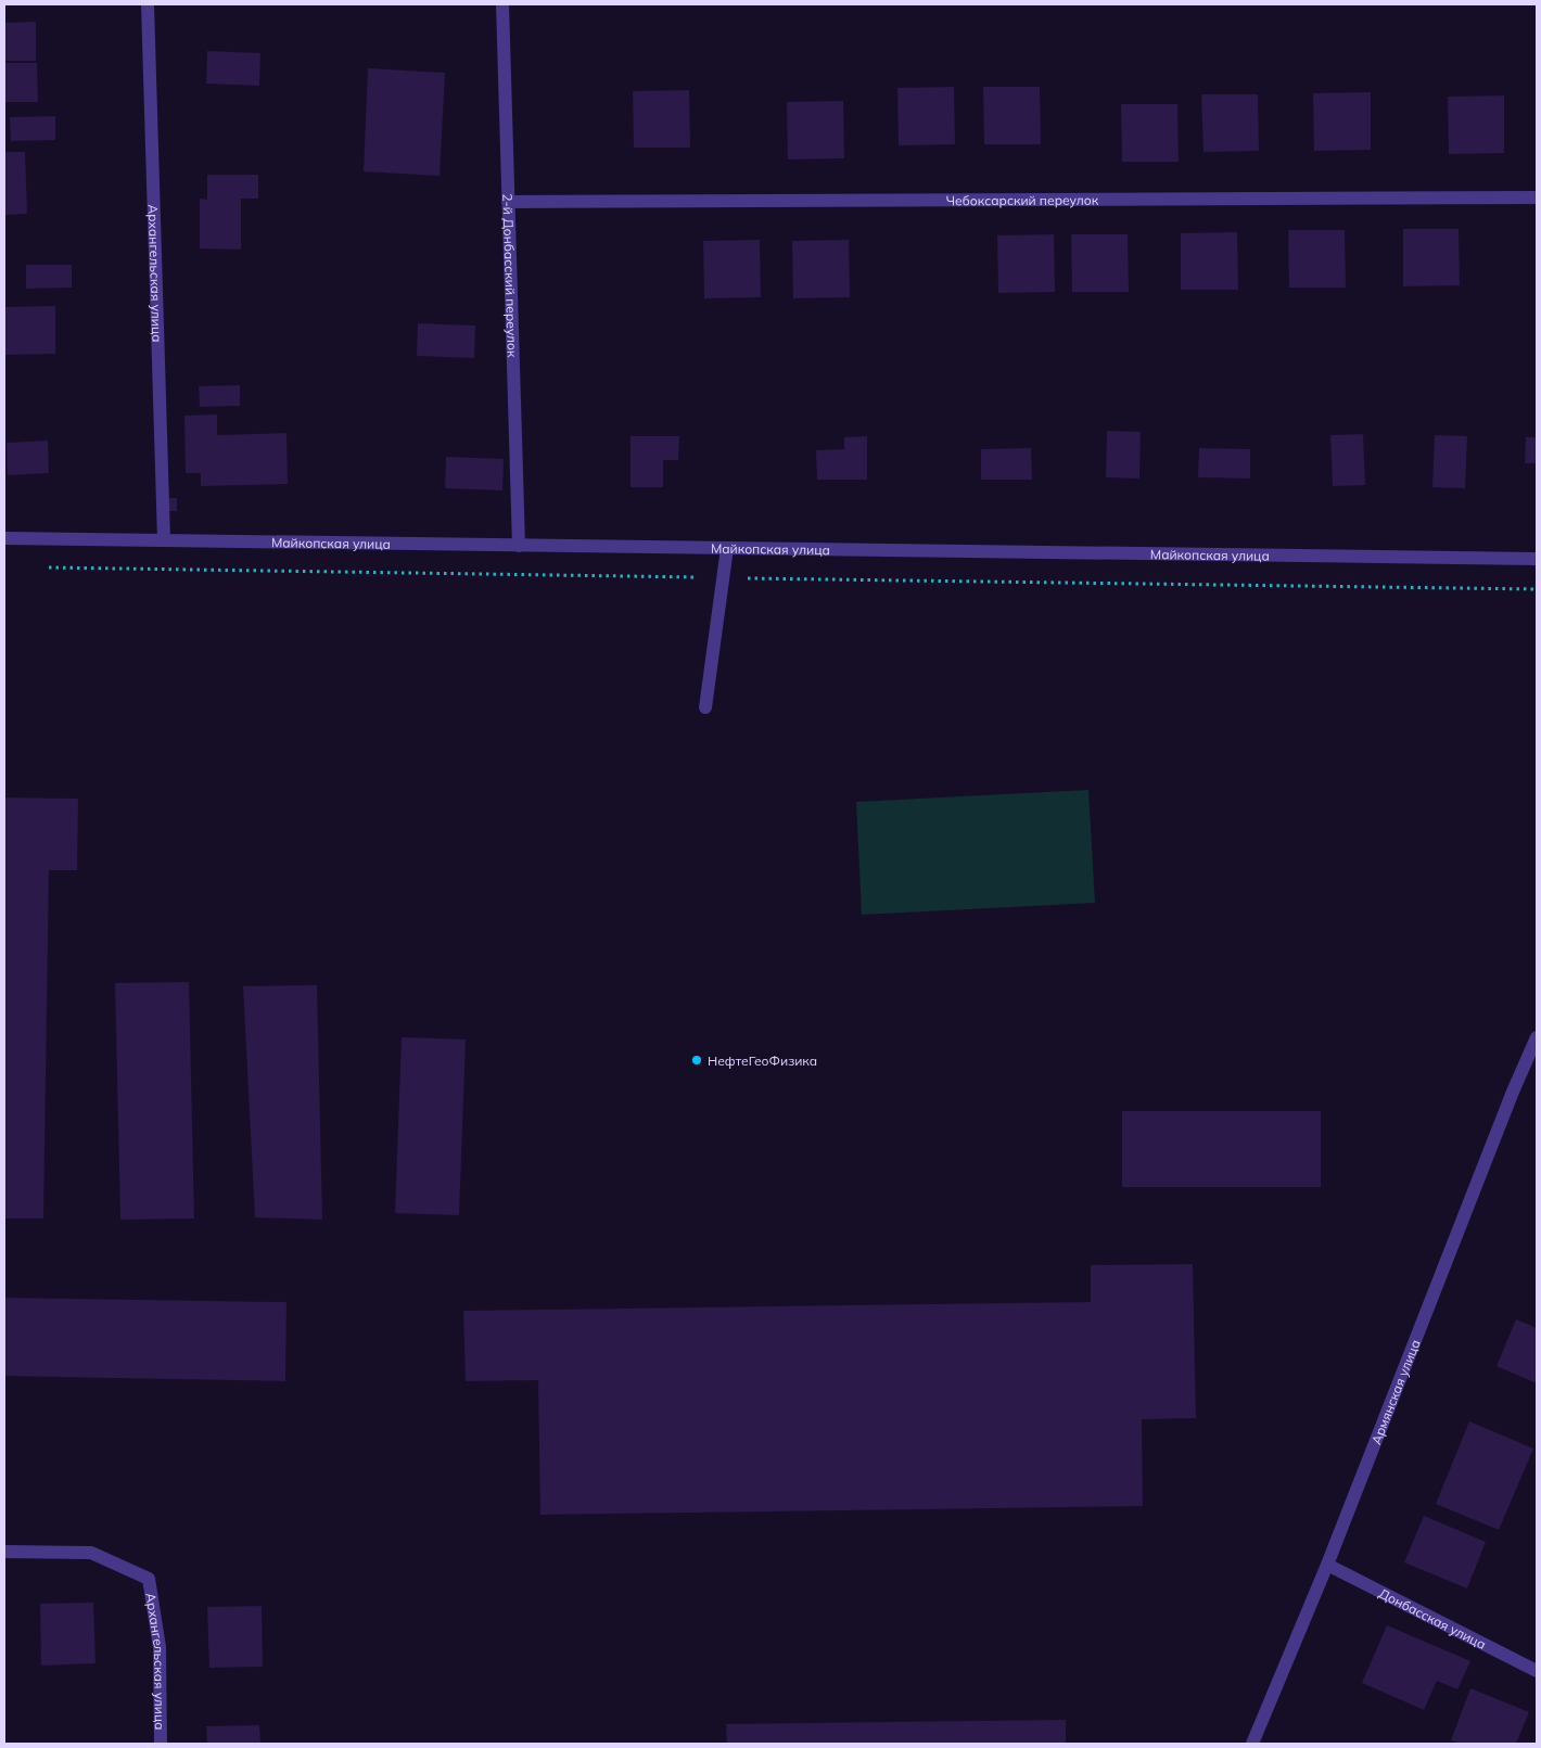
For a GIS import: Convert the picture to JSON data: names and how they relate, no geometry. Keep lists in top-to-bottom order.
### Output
{
  "streets": {
    "street": [
      "Чебоксарский переулок",
      "Архангельская улица",
      "2-й Донбасский переулок",
      "Майкопская улица",
      "Армянская улица",
      "Донбасская улица"
    ]
  },
  "crossings": [
    ["Чебоксарский переулок", "2-й Донбасский переулок"],
    ["Архангельская улица", "Майкопская улица"],
    ["2-й Донбасский переулок", "Майкопская улица"],
    ["Армянская улица", "Донбасская улица"]
  ],
  "places": ["НефтеГеоФизика"]
}
